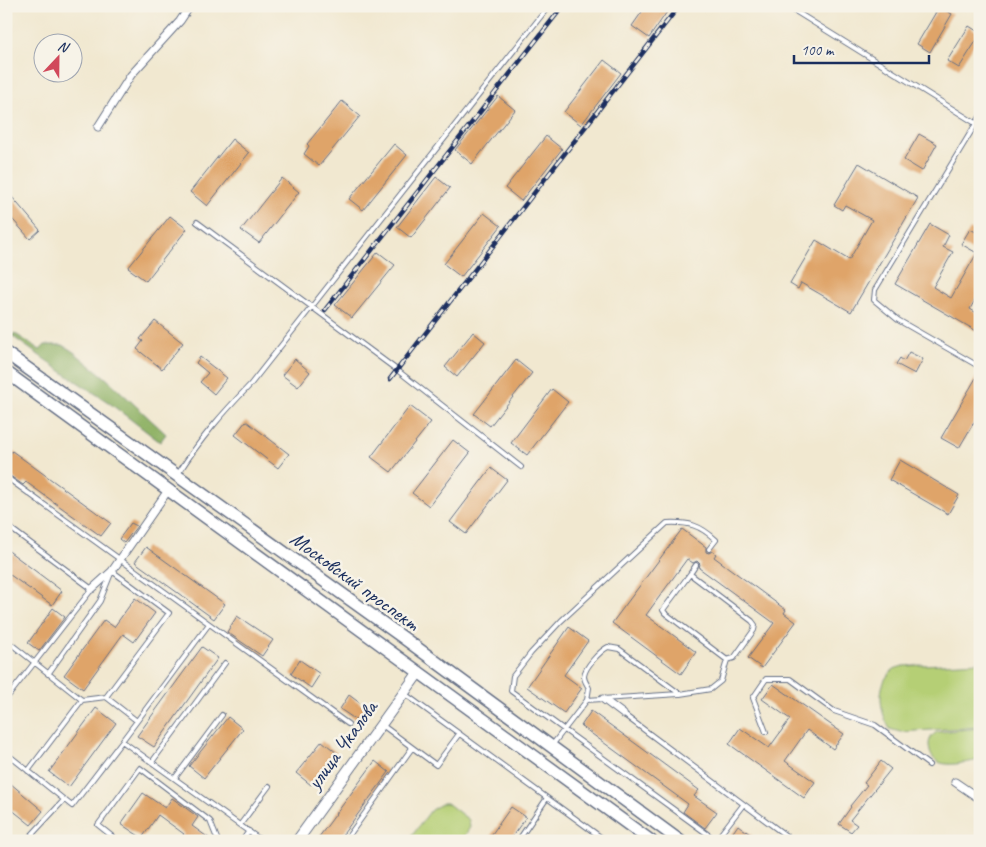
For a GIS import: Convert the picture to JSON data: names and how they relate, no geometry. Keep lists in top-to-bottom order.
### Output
{
  "streets": {
    "main road": ["Московский проспект"],
    "street": ["улица Чкалова"]
  },
  "crossings": [
    ["Московский проспект", "улица Чкалова"]
  ],
  "scale_bar": "100 m",
  "north": "top"
}
